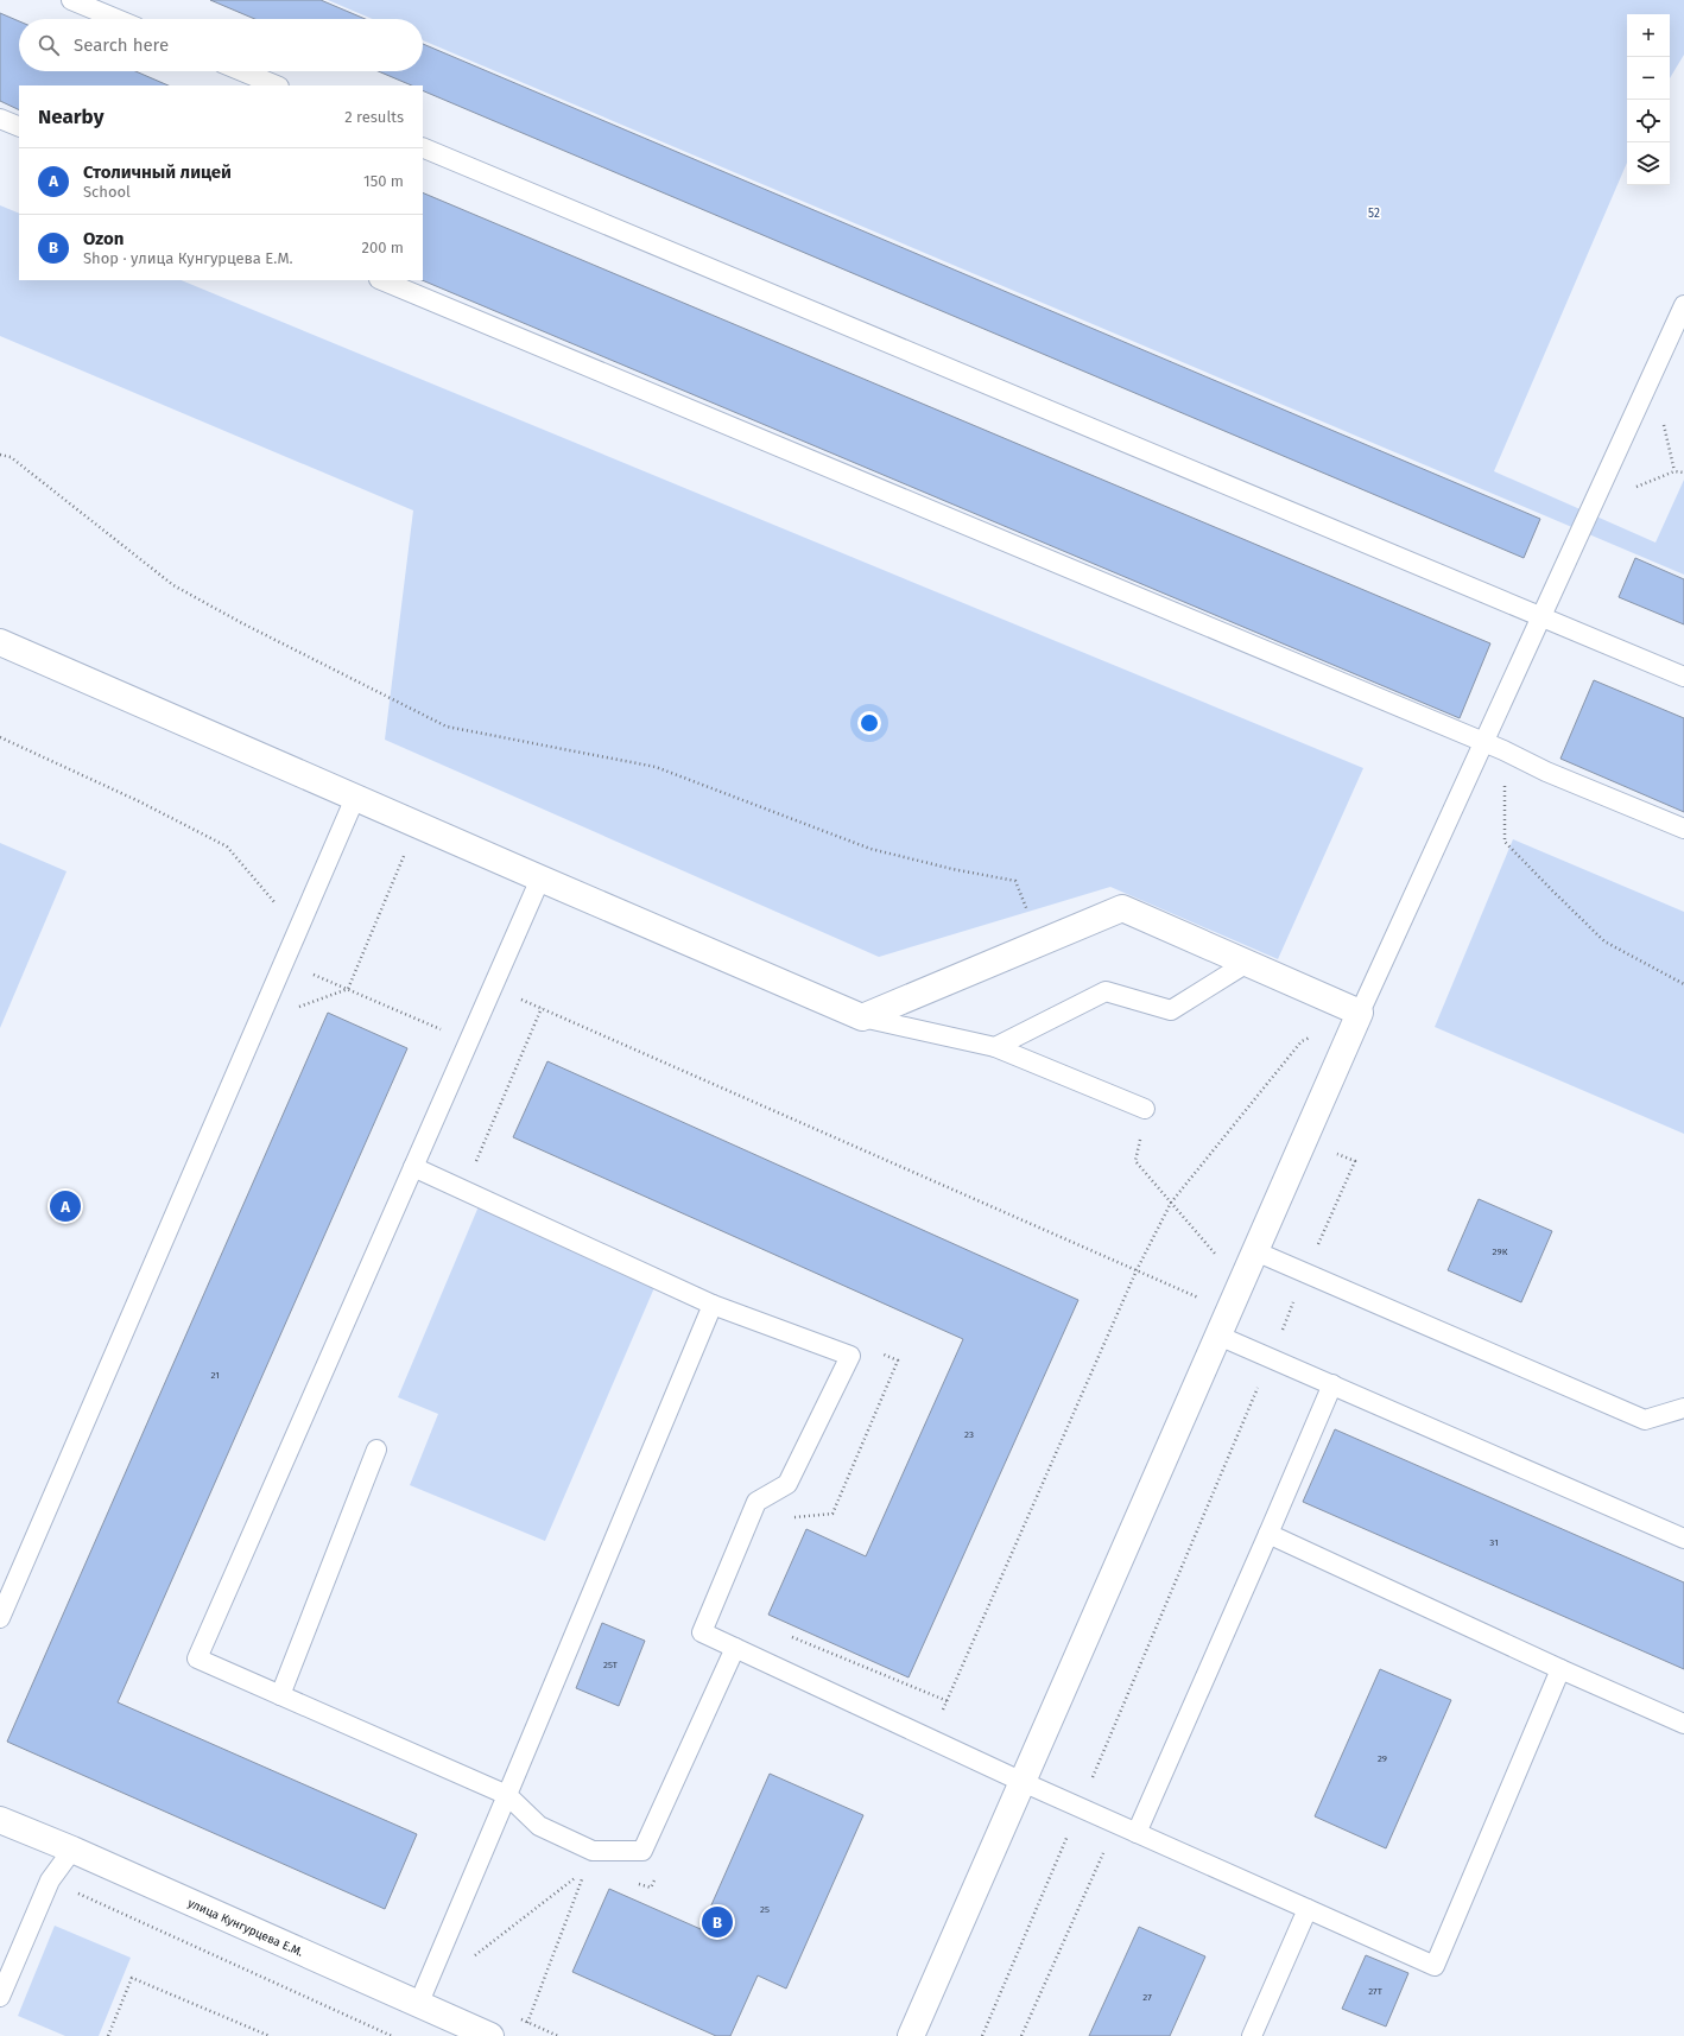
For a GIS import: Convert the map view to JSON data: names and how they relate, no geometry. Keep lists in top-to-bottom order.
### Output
{
  "streets": {
    "street": ["улица Кунгурцева Е.М."]
  },
  "parks": ["52"],
  "house_numbers": [
    "29К",
    "21",
    "23",
    "31",
    "25Т",
    "29",
    "25",
    "27Т",
    "27"
  ],
  "page": {
    "map_buttons": ["+", "−"],
    "search": "Search here",
    "heading": ["Nearby", "2 results"],
    "list": [
      {
        "mark": "A",
        "name": "Столичный лицей",
        "note": "School",
        "value": "150 m"
      },
      {
        "mark": "B",
        "name": "Ozon",
        "note": "Shop · улица Кунгурцева Е.М.",
        "value": "200 m"
      }
    ],
    "pins": ["A", "B"]
  }
}
